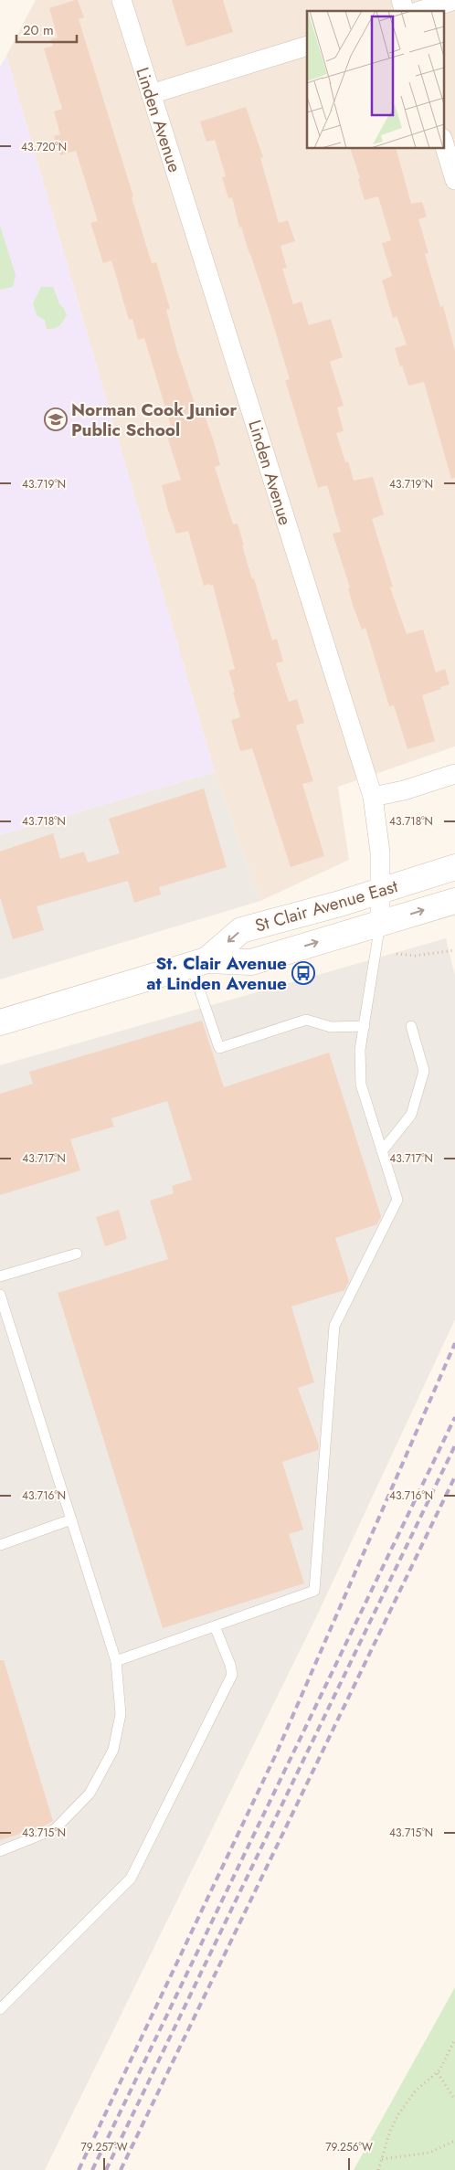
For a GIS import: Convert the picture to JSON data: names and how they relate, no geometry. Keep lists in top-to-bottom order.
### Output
{
  "streets": {
    "main road": ["St Clair Avenue East"],
    "street": ["Linden Avenue"]
  },
  "crossings": [
    ["Linden Avenue", "St Clair Avenue East"]
  ],
  "places": {
    "school or university": ["Norman Cook Junior Public School"],
    "bus stop": ["St. Clair Avenue at Linden Avenue"]
  },
  "scale_bar": "20 m",
  "coordinates": [
    "43.720°N",
    "43.719°N",
    "43.718°N",
    "43.717°N",
    "43.716°N",
    "43.715°N",
    "79.257°W",
    "79.256°W"
  ]
}
